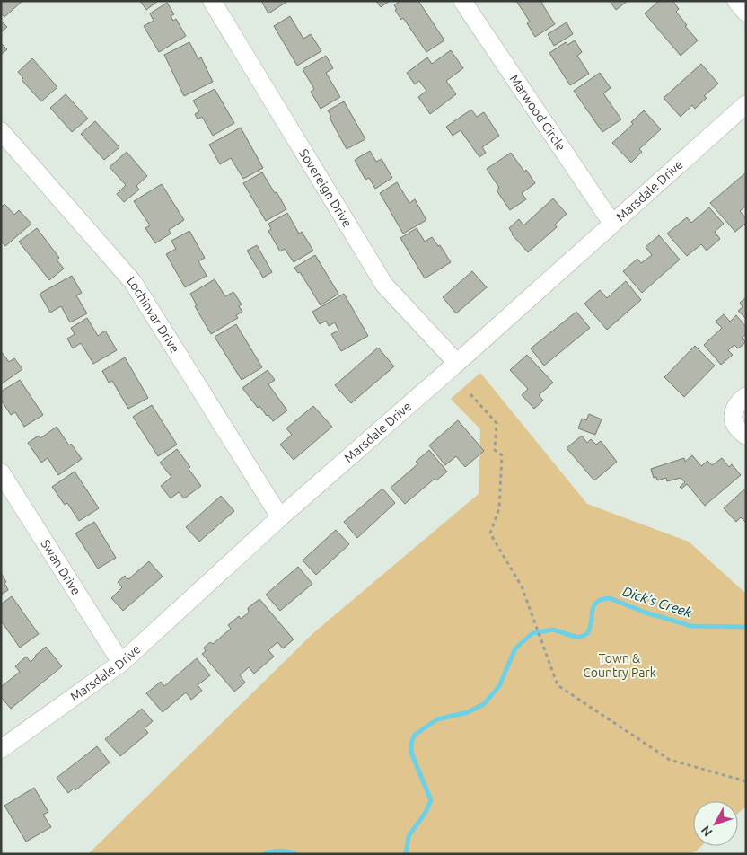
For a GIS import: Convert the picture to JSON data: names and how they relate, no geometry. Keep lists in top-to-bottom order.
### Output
{
  "streets": {
    "street": [
      "Marwood Circle",
      "Sovereign Drive",
      "Marsdale Drive",
      "Lochinvar Drive",
      "Swan Drive"
    ]
  },
  "crossings": [
    ["Marwood Circle", "Marsdale Drive"],
    ["Sovereign Drive", "Marsdale Drive"],
    ["Marsdale Drive", "Lochinvar Drive"],
    ["Marsdale Drive", "Swan Drive"]
  ],
  "water": ["Dick's Creek"],
  "parks": ["Town & Country Park"],
  "north": "bottom left"
}
